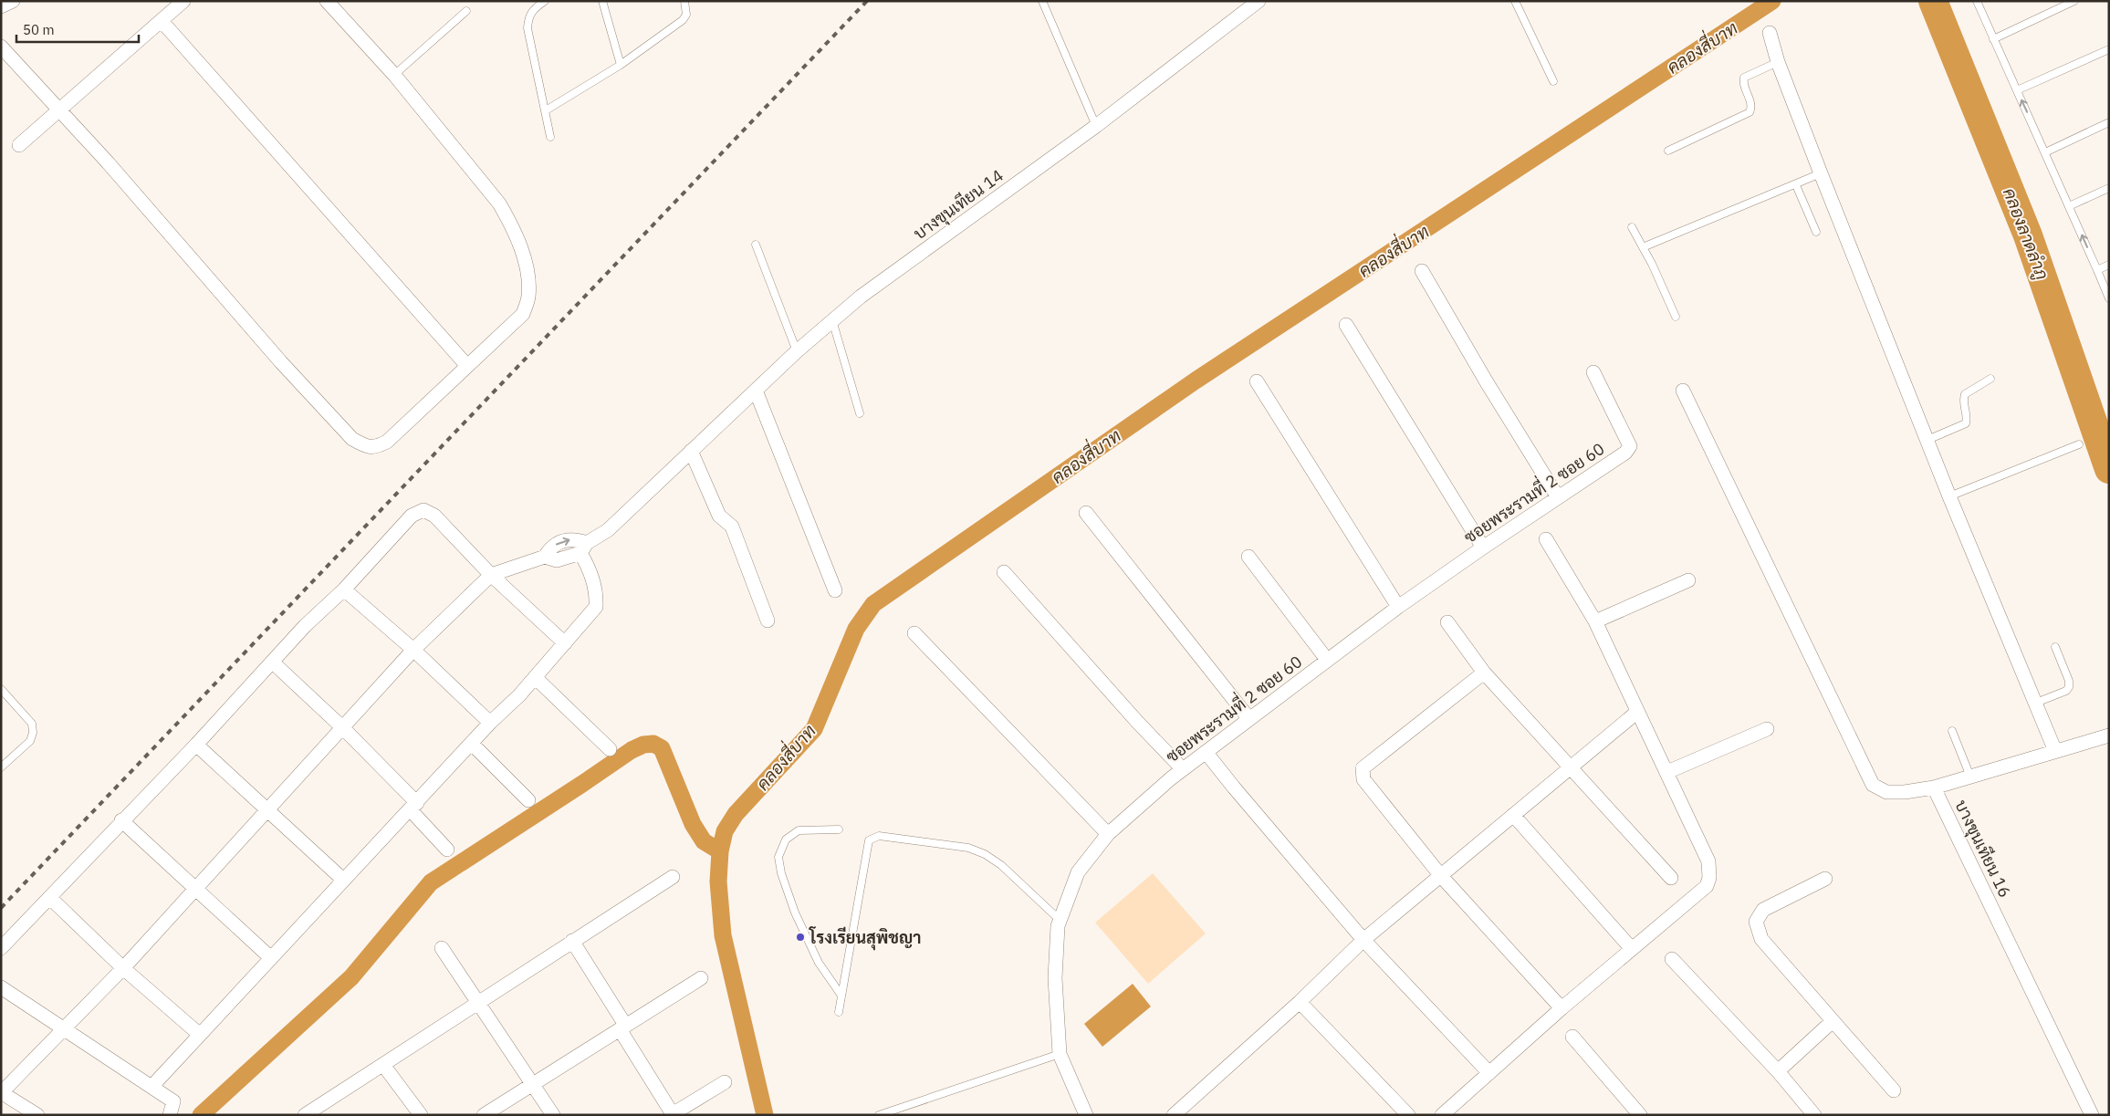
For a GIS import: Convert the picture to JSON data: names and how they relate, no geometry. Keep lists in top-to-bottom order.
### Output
{
  "streets": {
    "street": ["บางขุนเทียน 14", "ซอยพระรามที่ 2 ซอย 60", "บางขุนเทียน 16"]
  },
  "water": ["คลองสี่บาท", "คลองลาดลำภู"],
  "places": ["โรงเรียนสุพิชญา"],
  "scale_bar": "50 m"
}
